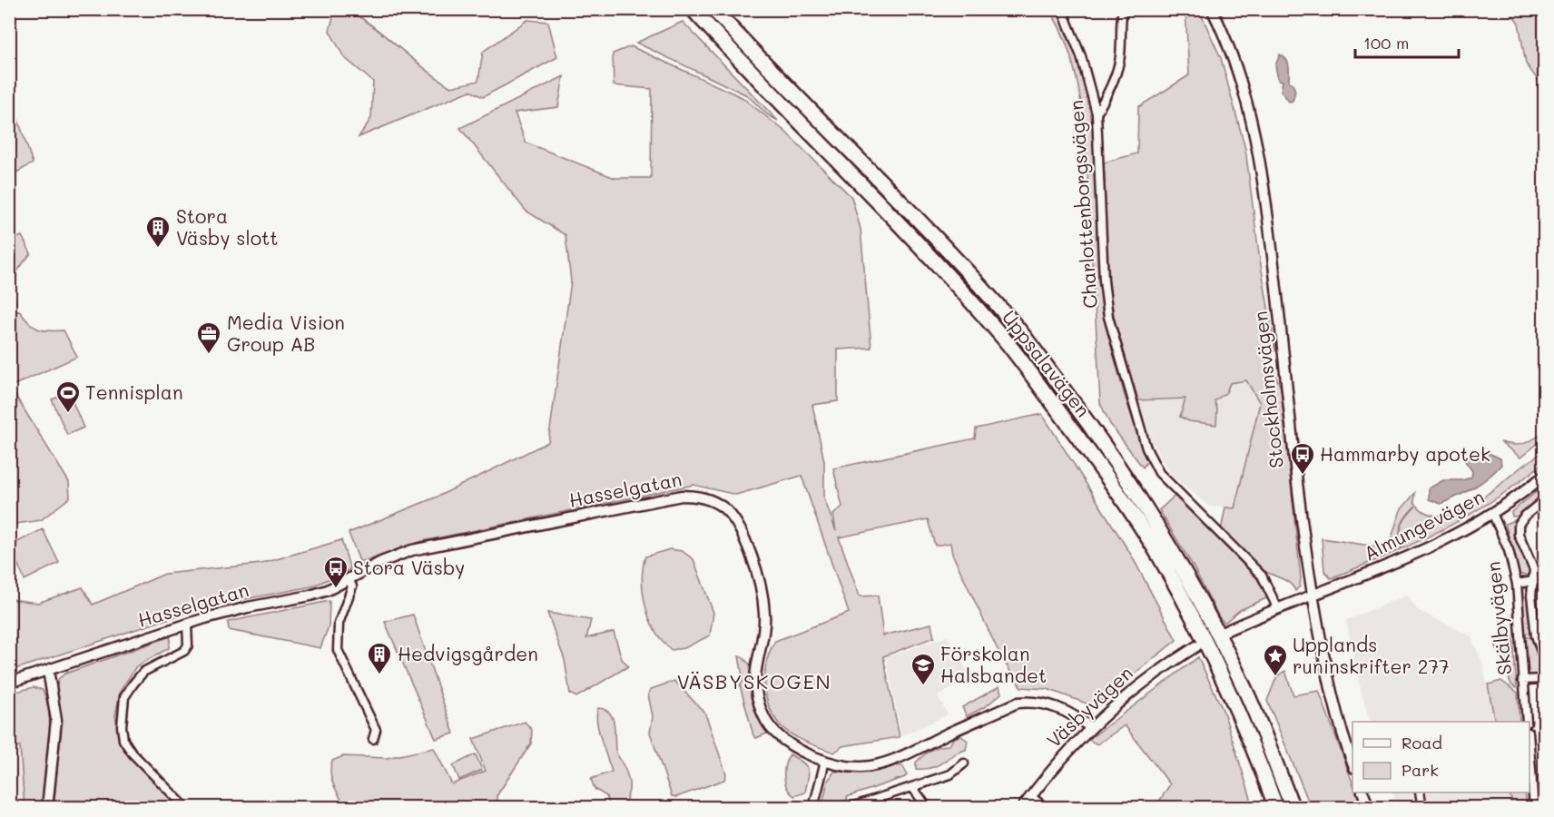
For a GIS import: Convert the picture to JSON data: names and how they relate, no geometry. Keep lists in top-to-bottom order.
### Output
{
  "streets": {
    "highway": ["Uppsalavägen"],
    "street": [
      "Charlottenborgsvägen",
      "Stockholmsvägen",
      "Hasselgatan",
      "Almungevägen",
      "Skälbyvägen",
      "Väsbyvägen"
    ]
  },
  "crossings": [
    ["Stockholmsvägen", "Almungevägen"],
    ["Hasselgatan", "Väsbyvägen"],
    ["Almungevägen", "Skälbyvägen"]
  ],
  "districts": ["VÄSBYSKOGEN"],
  "places": {
    "building": ["Stora Väsby slott", "Hedvigsgården"],
    "office": ["Media Vision Group AB"],
    "sports": ["Tennisplan"],
    "bus stop": ["Hammarby apotek", "Stora Väsby"],
    "place": ["Upplands runinskrifter 277"],
    "school or university": ["Förskolan Halsbandet"]
  },
  "legend": ["Road", "Park"],
  "scale_bar": "100 m"
}
